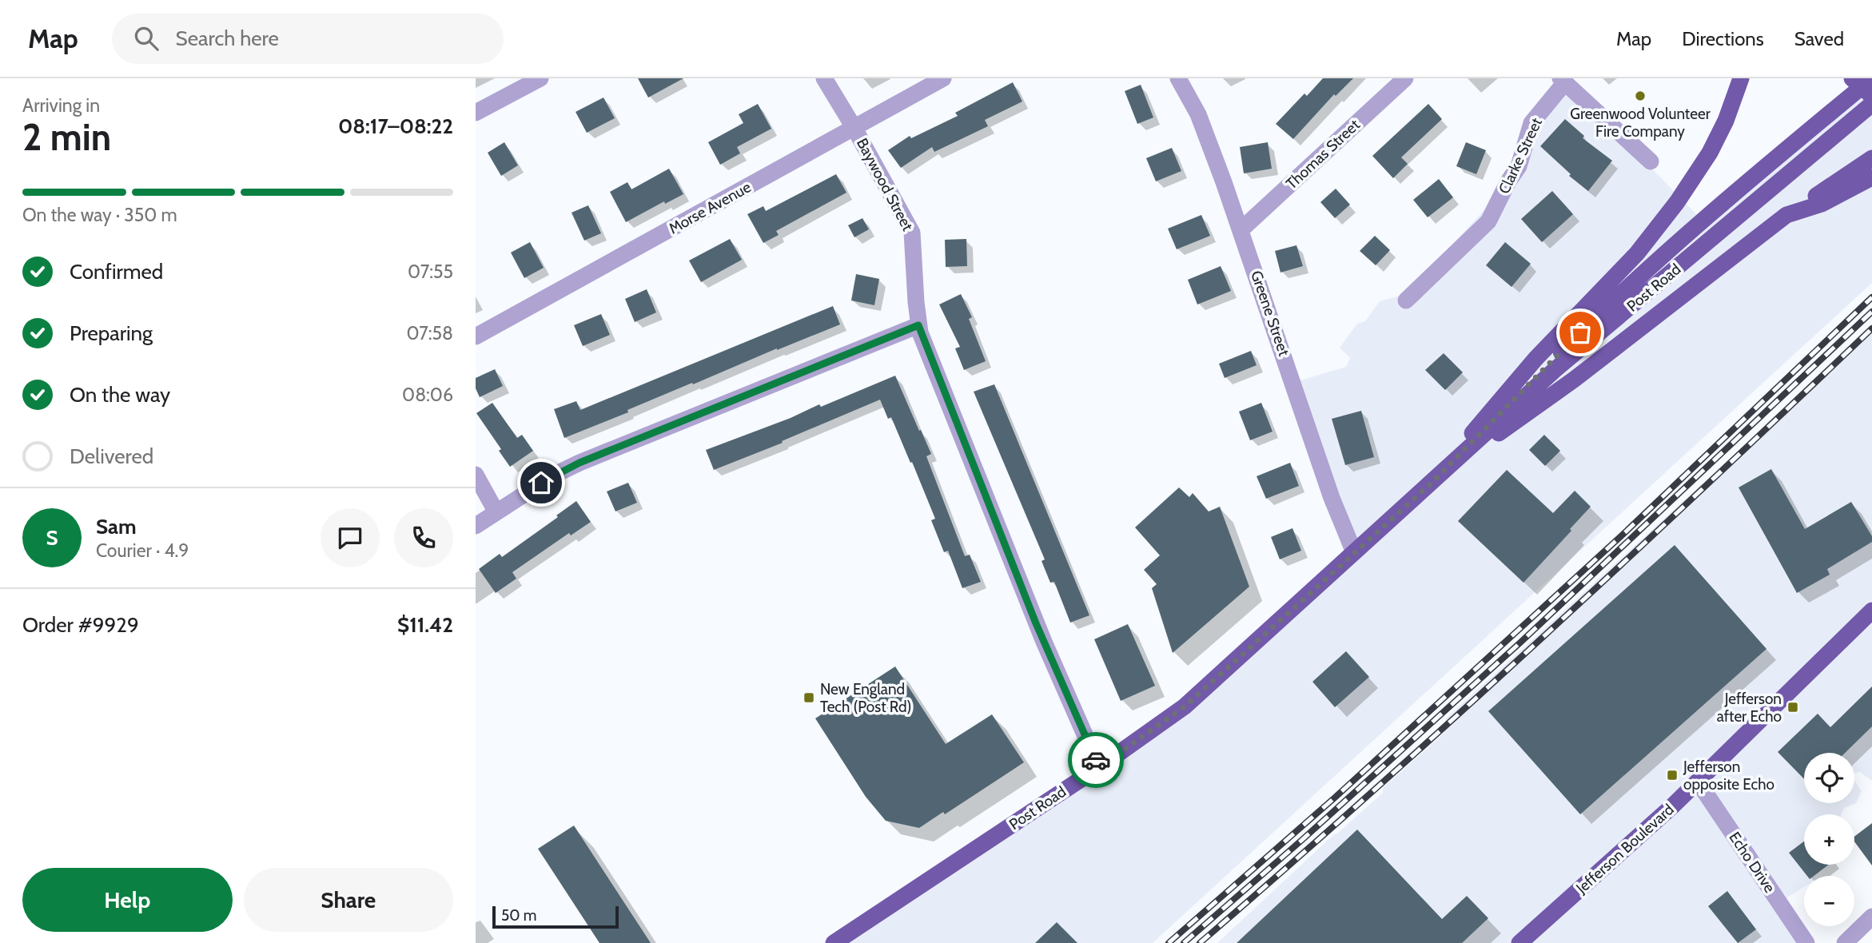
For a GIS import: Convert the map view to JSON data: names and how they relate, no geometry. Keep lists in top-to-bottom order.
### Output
{
  "streets": {
    "main road": ["Post Road", "Jefferson Boulevard"],
    "street": [
      "Thomas Street",
      "Clarke Street",
      "Baywood Street",
      "Morse Avenue",
      "Greene Street",
      "Echo Drive"
    ]
  },
  "crossings": [
    ["Thomas Street", "Greene Street"],
    ["Baywood Street", "Morse Avenue"],
    ["Baywood Street", "Post Road"],
    ["Post Road", "Greene Street"],
    ["Jefferson Boulevard", "Echo Drive"]
  ],
  "places": {
    "other": ["Greenwood Volunteer Fire Company"],
    "transit": ["New England Tech (Post Rd)", "Jefferson after Echo", "Jefferson opposite Echo"]
  },
  "scale_bar": "50 m",
  "page": {
    "header": "Map",
    "search": "Search here",
    "nav": ["Map", "Directions", "Saved"],
    "heading": ["2 min", "Arriving in", "08:17–08:22"],
    "panel": [
      "Sam",
      "Courier · 4.9",
      "Order #9929",
      "$11.42"
    ],
    "bar": "On the way · 350 m",
    "list": [
      ["Confirmed", "07:55"],
      ["Preparing", "07:58"],
      ["On the way", "08:06"],
      "Delivered"
    ],
    "round": "S",
    "map_buttons": ["+", "−"],
    "buttons": ["Help", "Share"],
    "scale": "50 m"
  }
}
